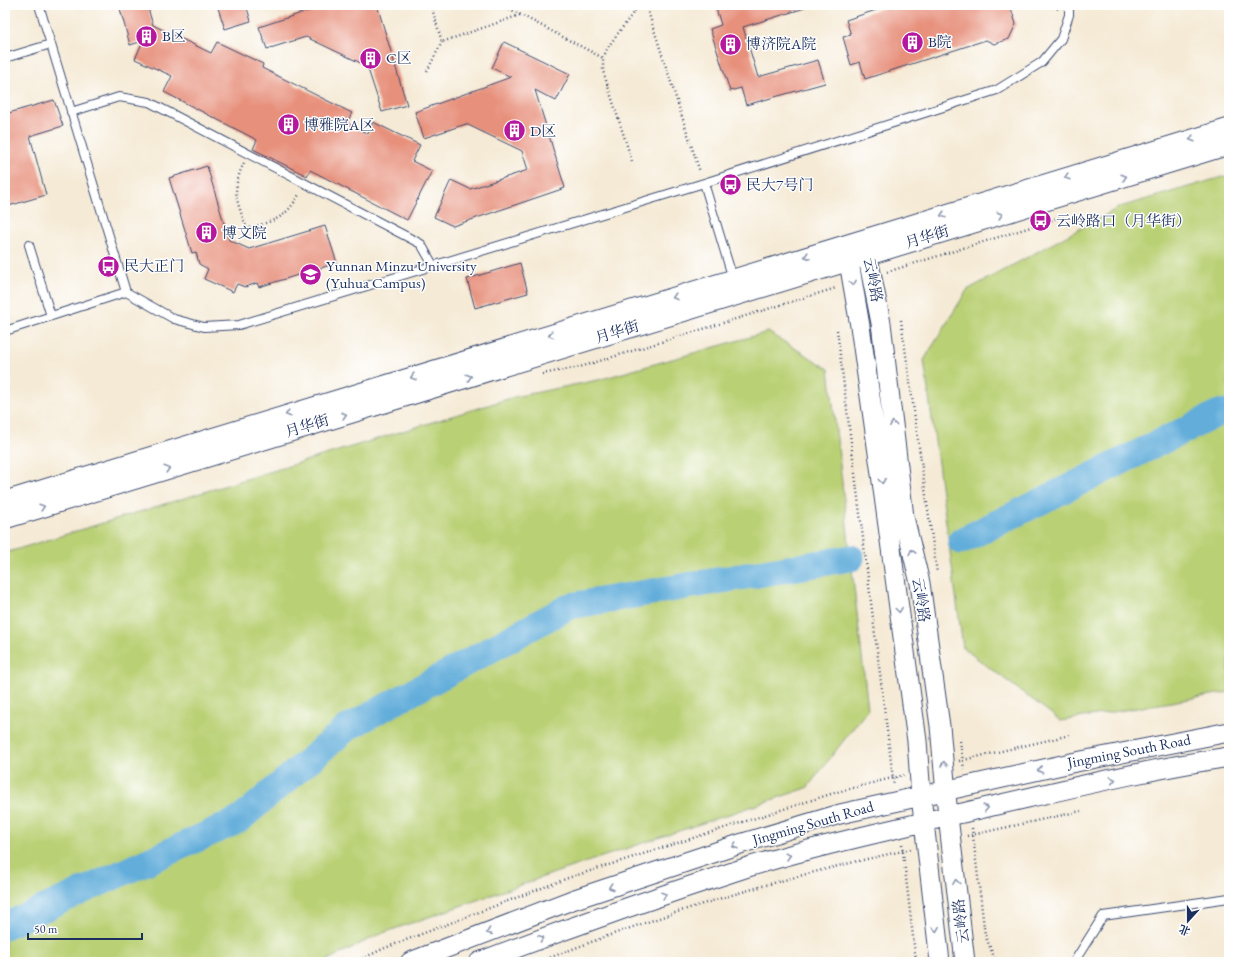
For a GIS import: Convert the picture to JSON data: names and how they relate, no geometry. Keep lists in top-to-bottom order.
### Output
{
  "streets": {
    "street": ["月华街", "云岭路", "Jingming South Road"]
  },
  "crossings": [
    ["月华街", "云岭路"],
    ["云岭路", "Jingming South Road"]
  ],
  "places": {
    "building": [
      "B区",
      "B院",
      "博济院A院",
      "C区",
      "博雅院A区",
      "D区",
      "博文院"
    ],
    "bus stop": ["民大7号门", "云岭路口（月华街）", "民大正门"],
    "school or university": ["Yunnan Minzu University (Yuhua Campus)"]
  },
  "scale_bar": "50 m",
  "north": "bottom"
}
